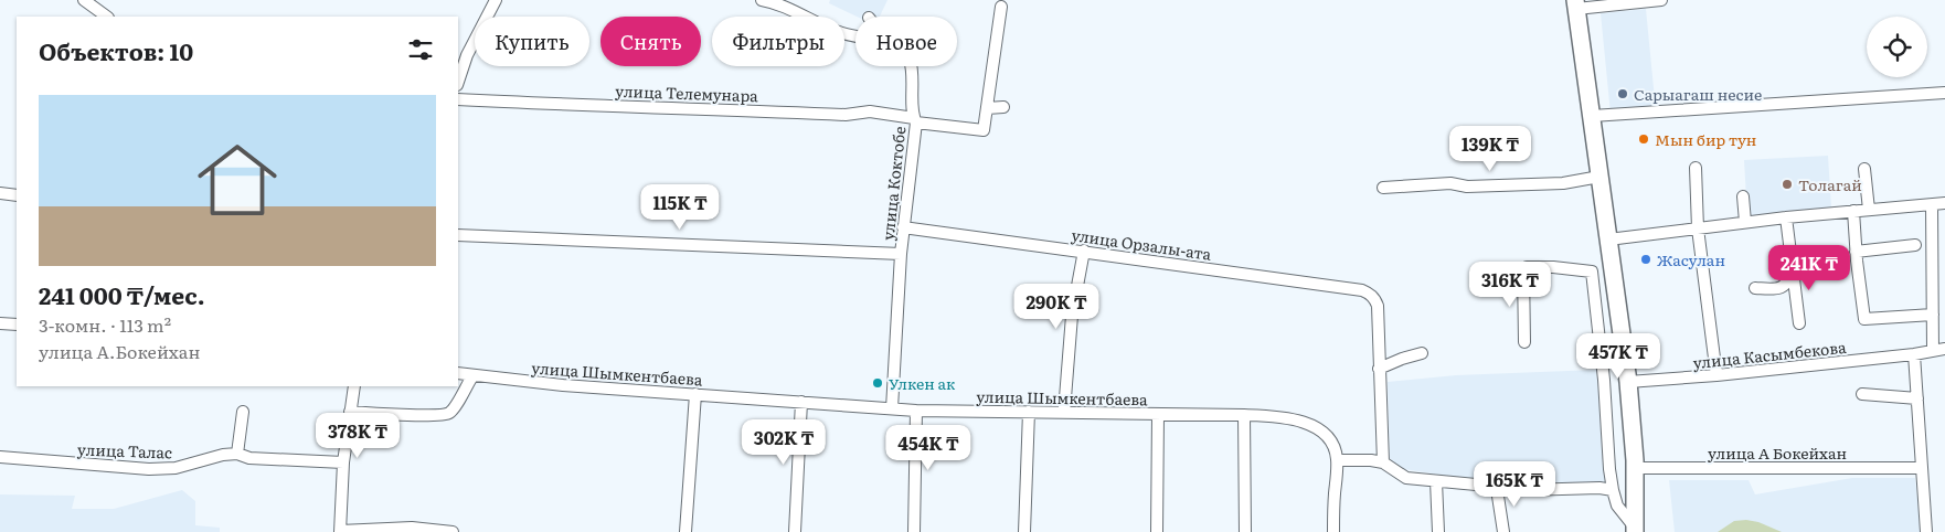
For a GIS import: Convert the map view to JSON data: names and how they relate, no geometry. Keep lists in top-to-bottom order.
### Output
{
  "streets": {
    "street": [
      "улица Телемунара",
      "улица Коктобе",
      "улица Орзалы-ата",
      "улица Касымбекова",
      "улица Шымкентбаева",
      "улица Талас",
      "улица А Бокейхан"
    ]
  },
  "crossings": [
    ["улица Телемунара", "улица Коктобе"],
    ["улица Коктобе", "улица Орзалы-ата"],
    ["улица Коктобе", "улица Шымкентбаева"]
  ],
  "places": [
    "Сарыагаш несие",
    "Мын бир тун",
    "Толагай",
    "Жасулан",
    "Улкен ак"
  ],
  "page": {
    "chip": [
      "Купить",
      "Снять",
      "Фильтры",
      "Новое"
    ],
    "heading": "Объектов: 10",
    "list": [
      {
        "name": "241 000 ₸/мес.",
        "note": "3-комн. · 113 m² · улица А.Бокейхан"
      }
    ],
    "price": [
      "139K ₸",
      "115K ₸",
      "241K ₸",
      "316K ₸",
      "290K ₸",
      "457K ₸",
      "378K ₸",
      "302K ₸",
      "454K ₸",
      "165K ₸"
    ]
  }
}
